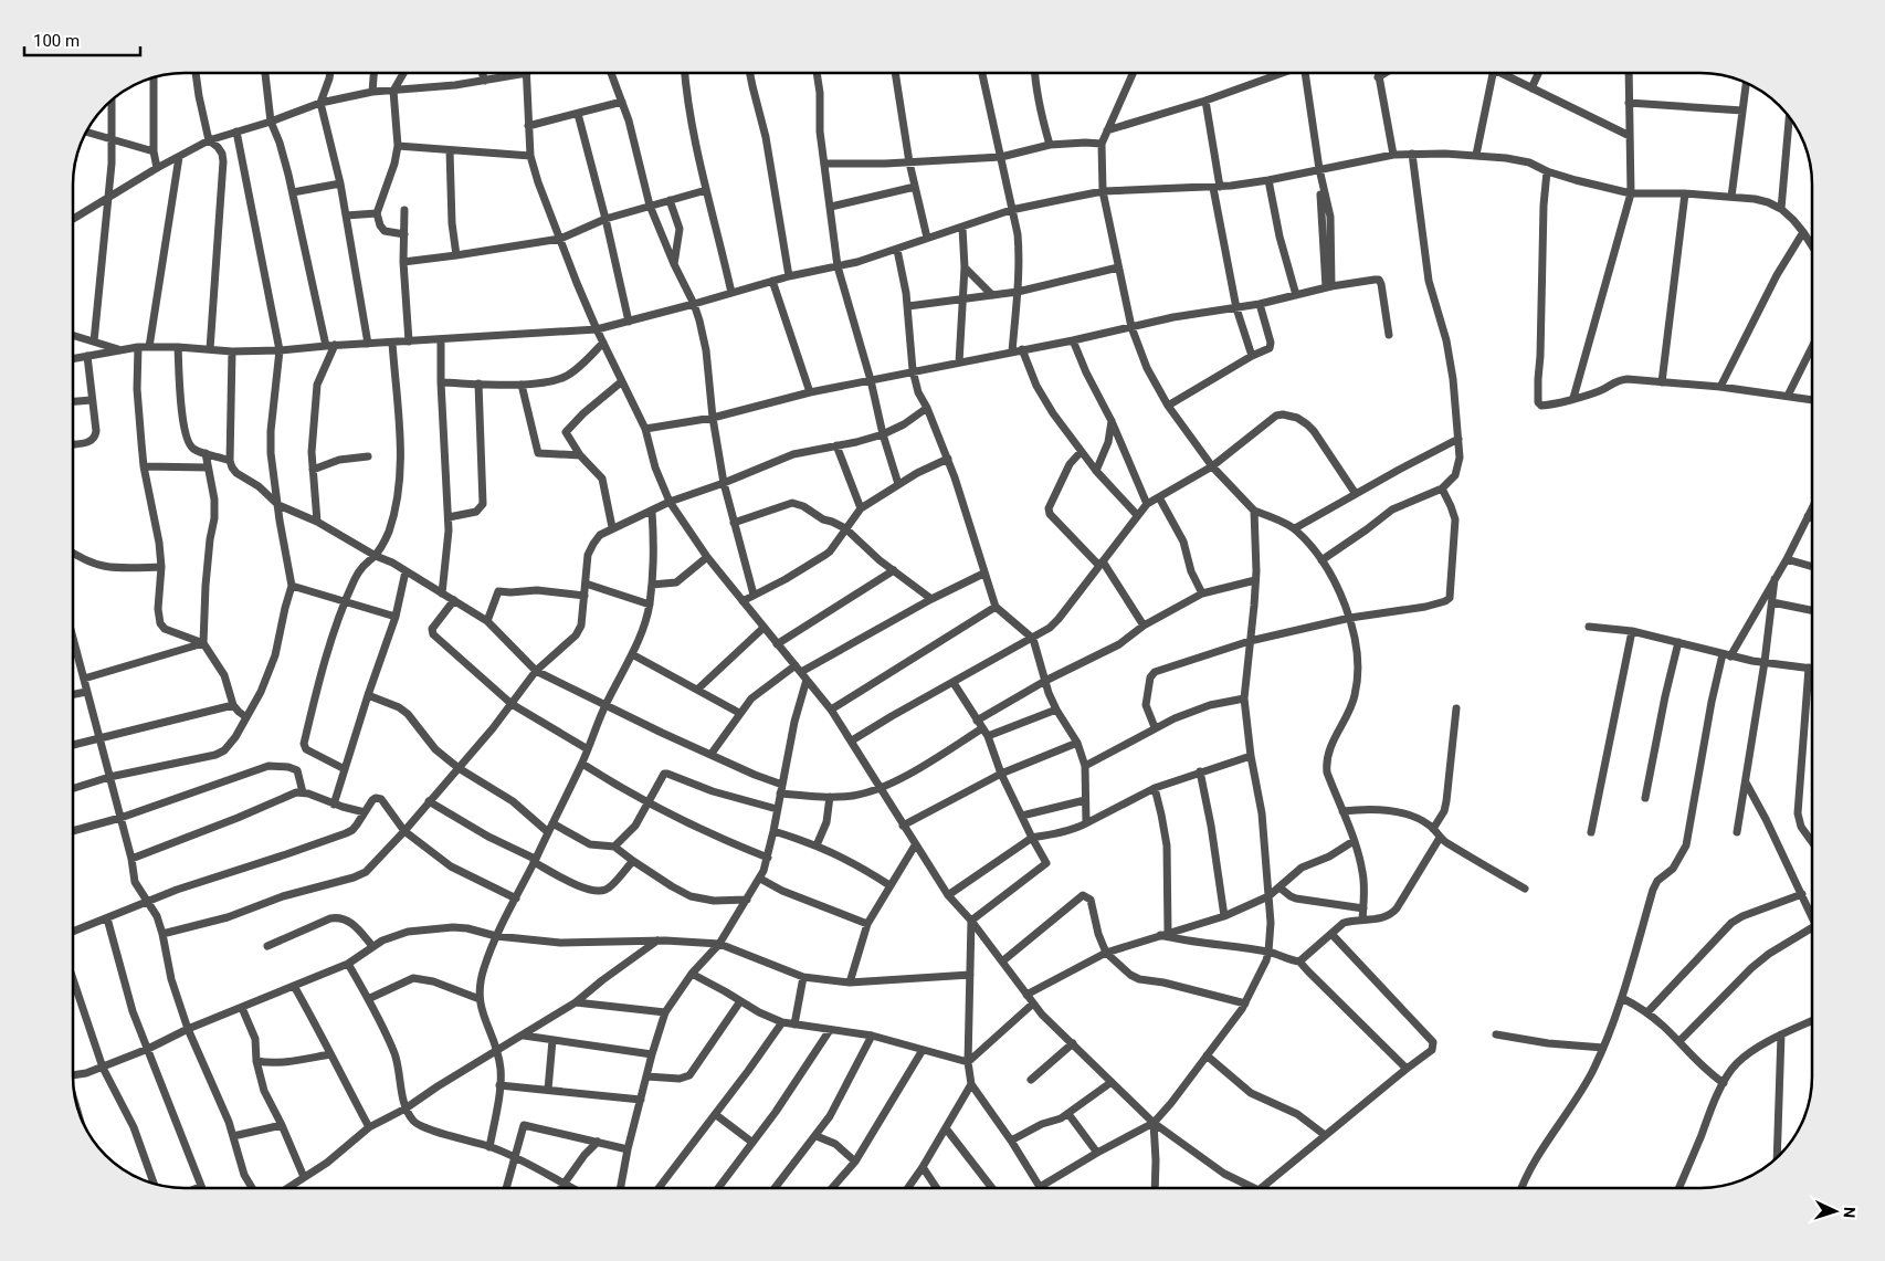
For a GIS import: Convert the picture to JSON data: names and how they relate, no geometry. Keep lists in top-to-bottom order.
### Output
{
  "scale_bar": "100 m",
  "north": "right"
}
